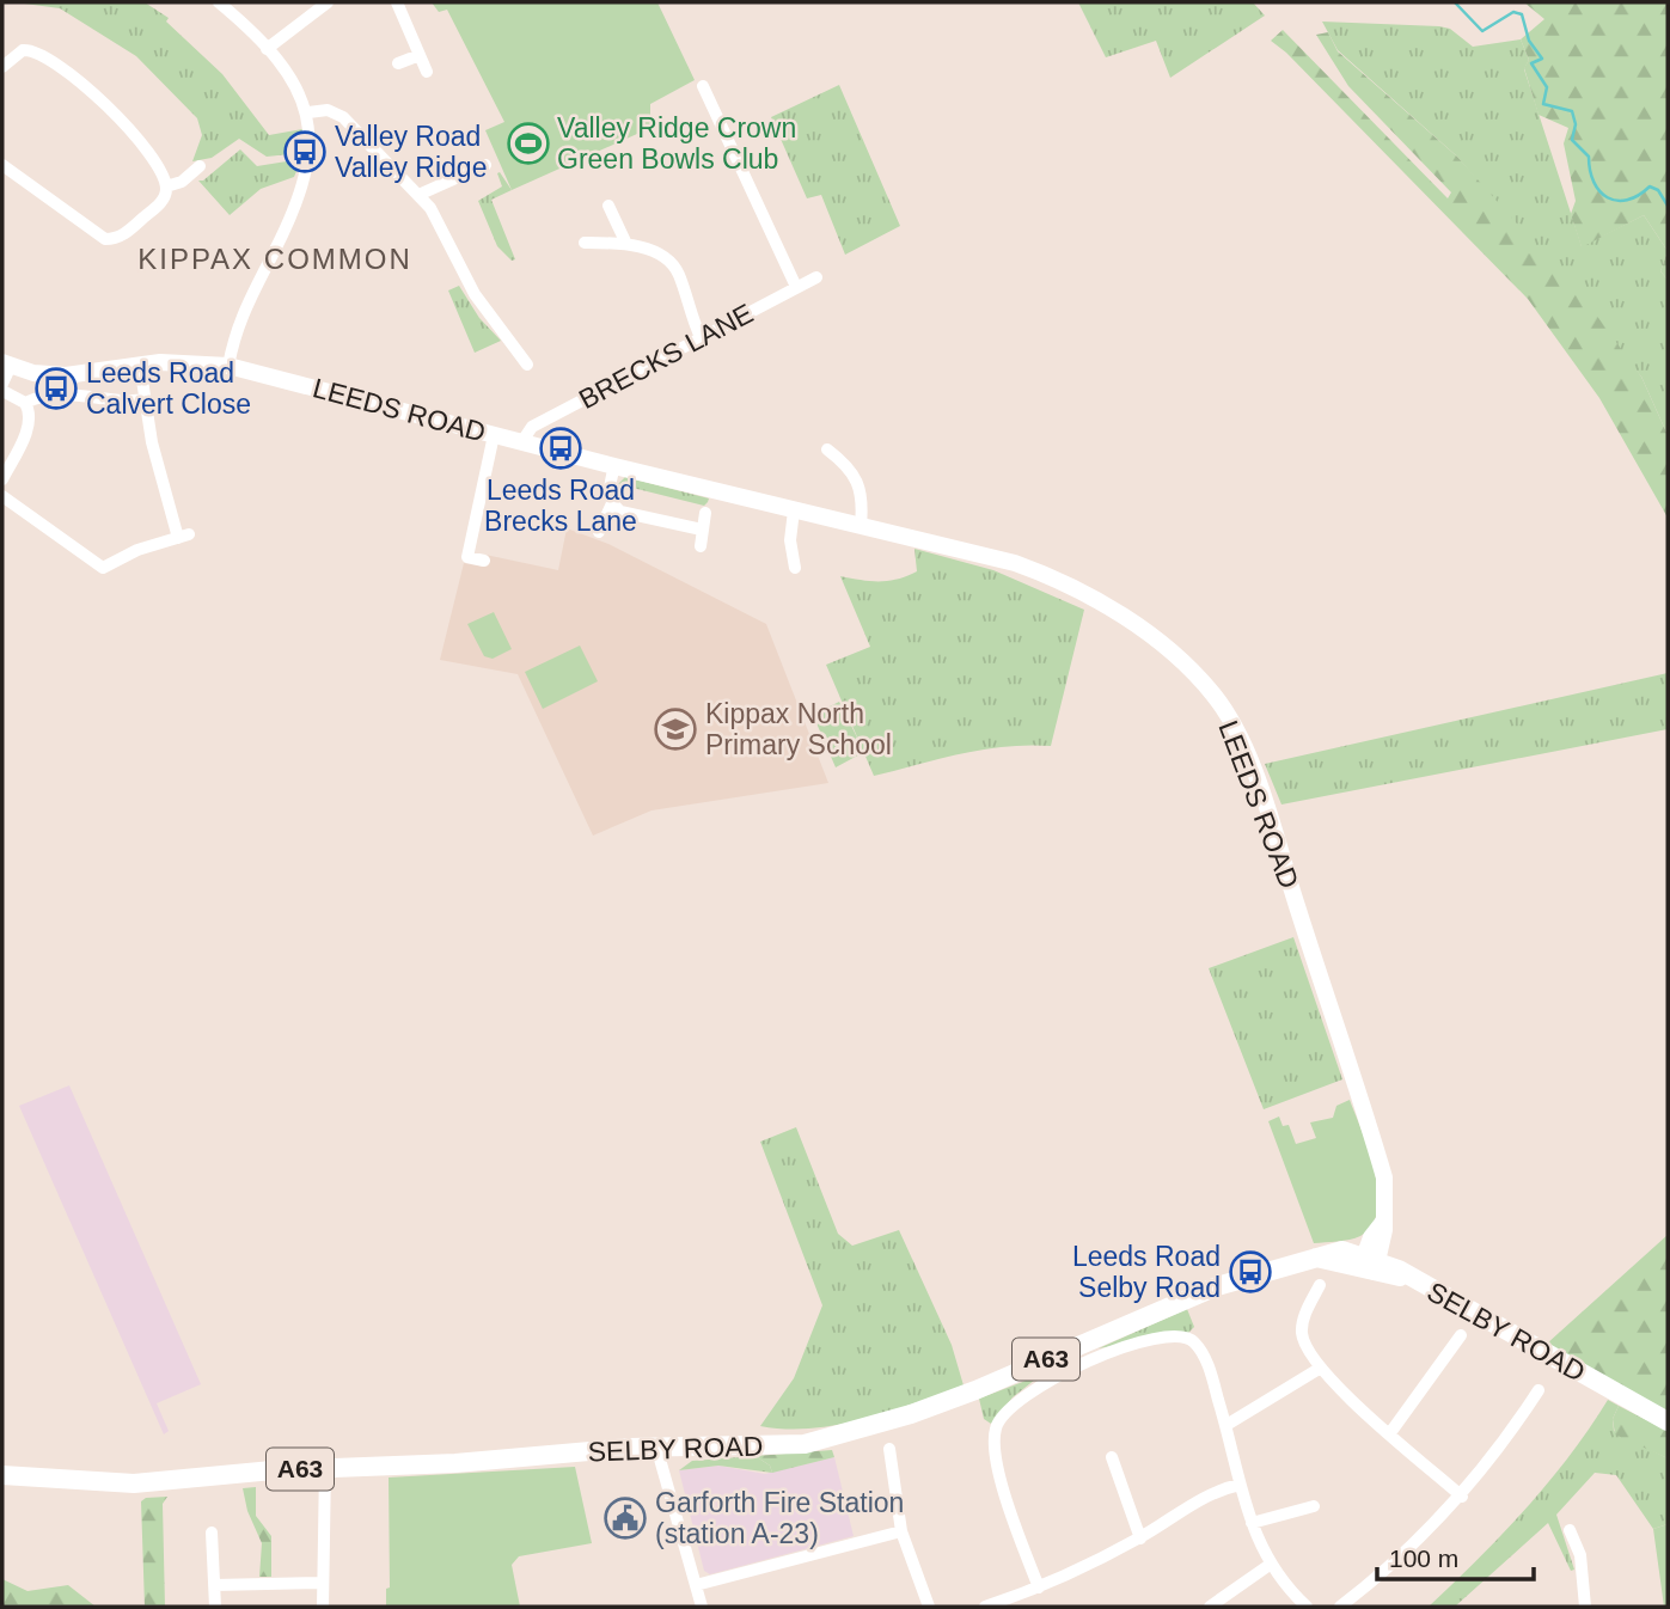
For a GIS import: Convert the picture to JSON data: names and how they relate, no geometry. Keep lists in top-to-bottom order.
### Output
{
  "streets": {
    "highway": ["SELBY ROAD", "A63"],
    "main road": ["LEEDS ROAD"],
    "street": ["BRECKS LANE"]
  },
  "crossings": [
    ["BRECKS LANE", "LEEDS ROAD"],
    ["LEEDS ROAD", "SELBY ROAD"]
  ],
  "districts": ["KIPPAX COMMON"],
  "places": {
    "sports": ["Valley Ridge Crown Green Bowls Club"],
    "bus stop": [
      "Valley Road Valley Ridge",
      "Leeds Road Calvert Close",
      "Leeds Road Brecks Lane",
      "Leeds Road Selby Road"
    ],
    "school or university": ["Kippax North Primary School"],
    "public building": ["Garforth Fire Station (station A-23)"]
  },
  "scale_bar": "100 m"
}
